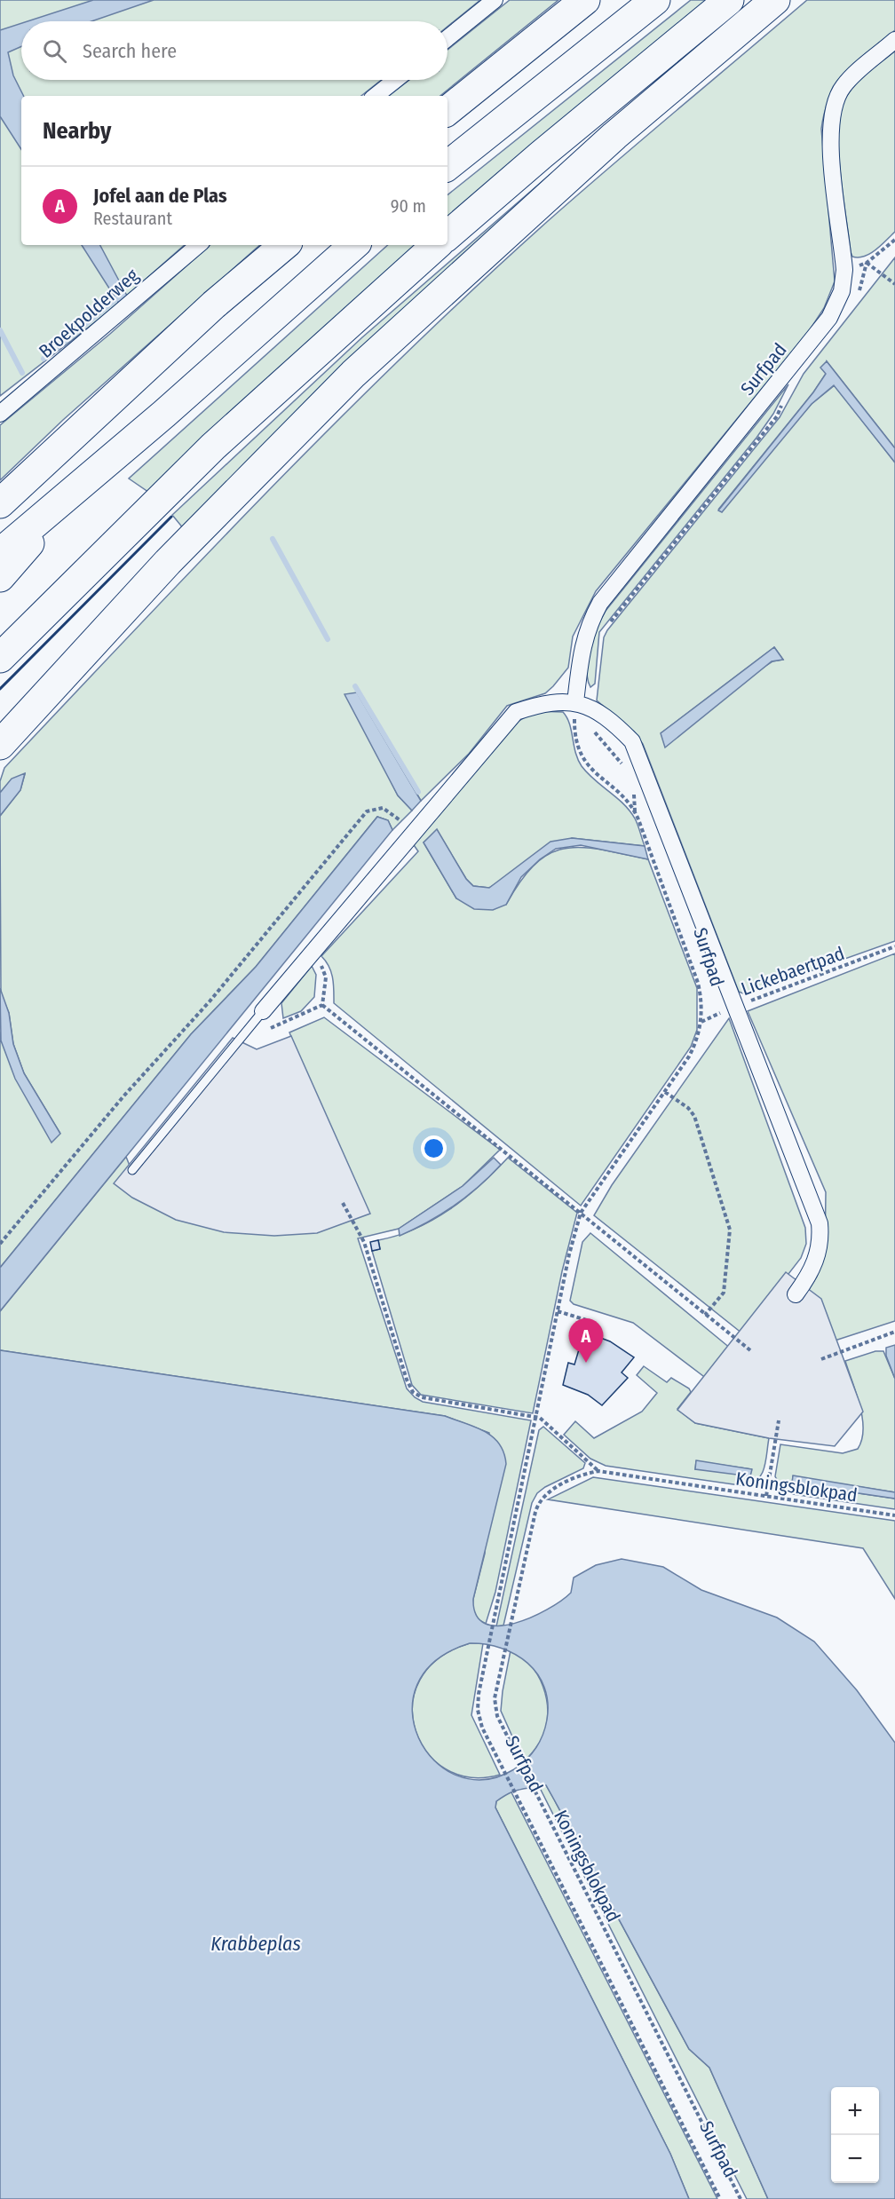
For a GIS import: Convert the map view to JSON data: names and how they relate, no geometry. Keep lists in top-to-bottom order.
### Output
{
  "streets": {
    "street": ["Broekpolderweg", "Surfpad"],
    "path": ["Lickebaertpad", "Koningsblokpad"]
  },
  "crossings": [
    ["Surfpad", "Lickebaertpad"]
  ],
  "water": ["Krabbeplas"],
  "page": {
    "search": "Search here",
    "heading": "Nearby",
    "list": [
      {
        "mark": "A",
        "name": "Jofel aan de Plas",
        "note": "Restaurant",
        "value": "90 m"
      }
    ],
    "pins": "A",
    "map_buttons": ["+", "−"]
  }
}
